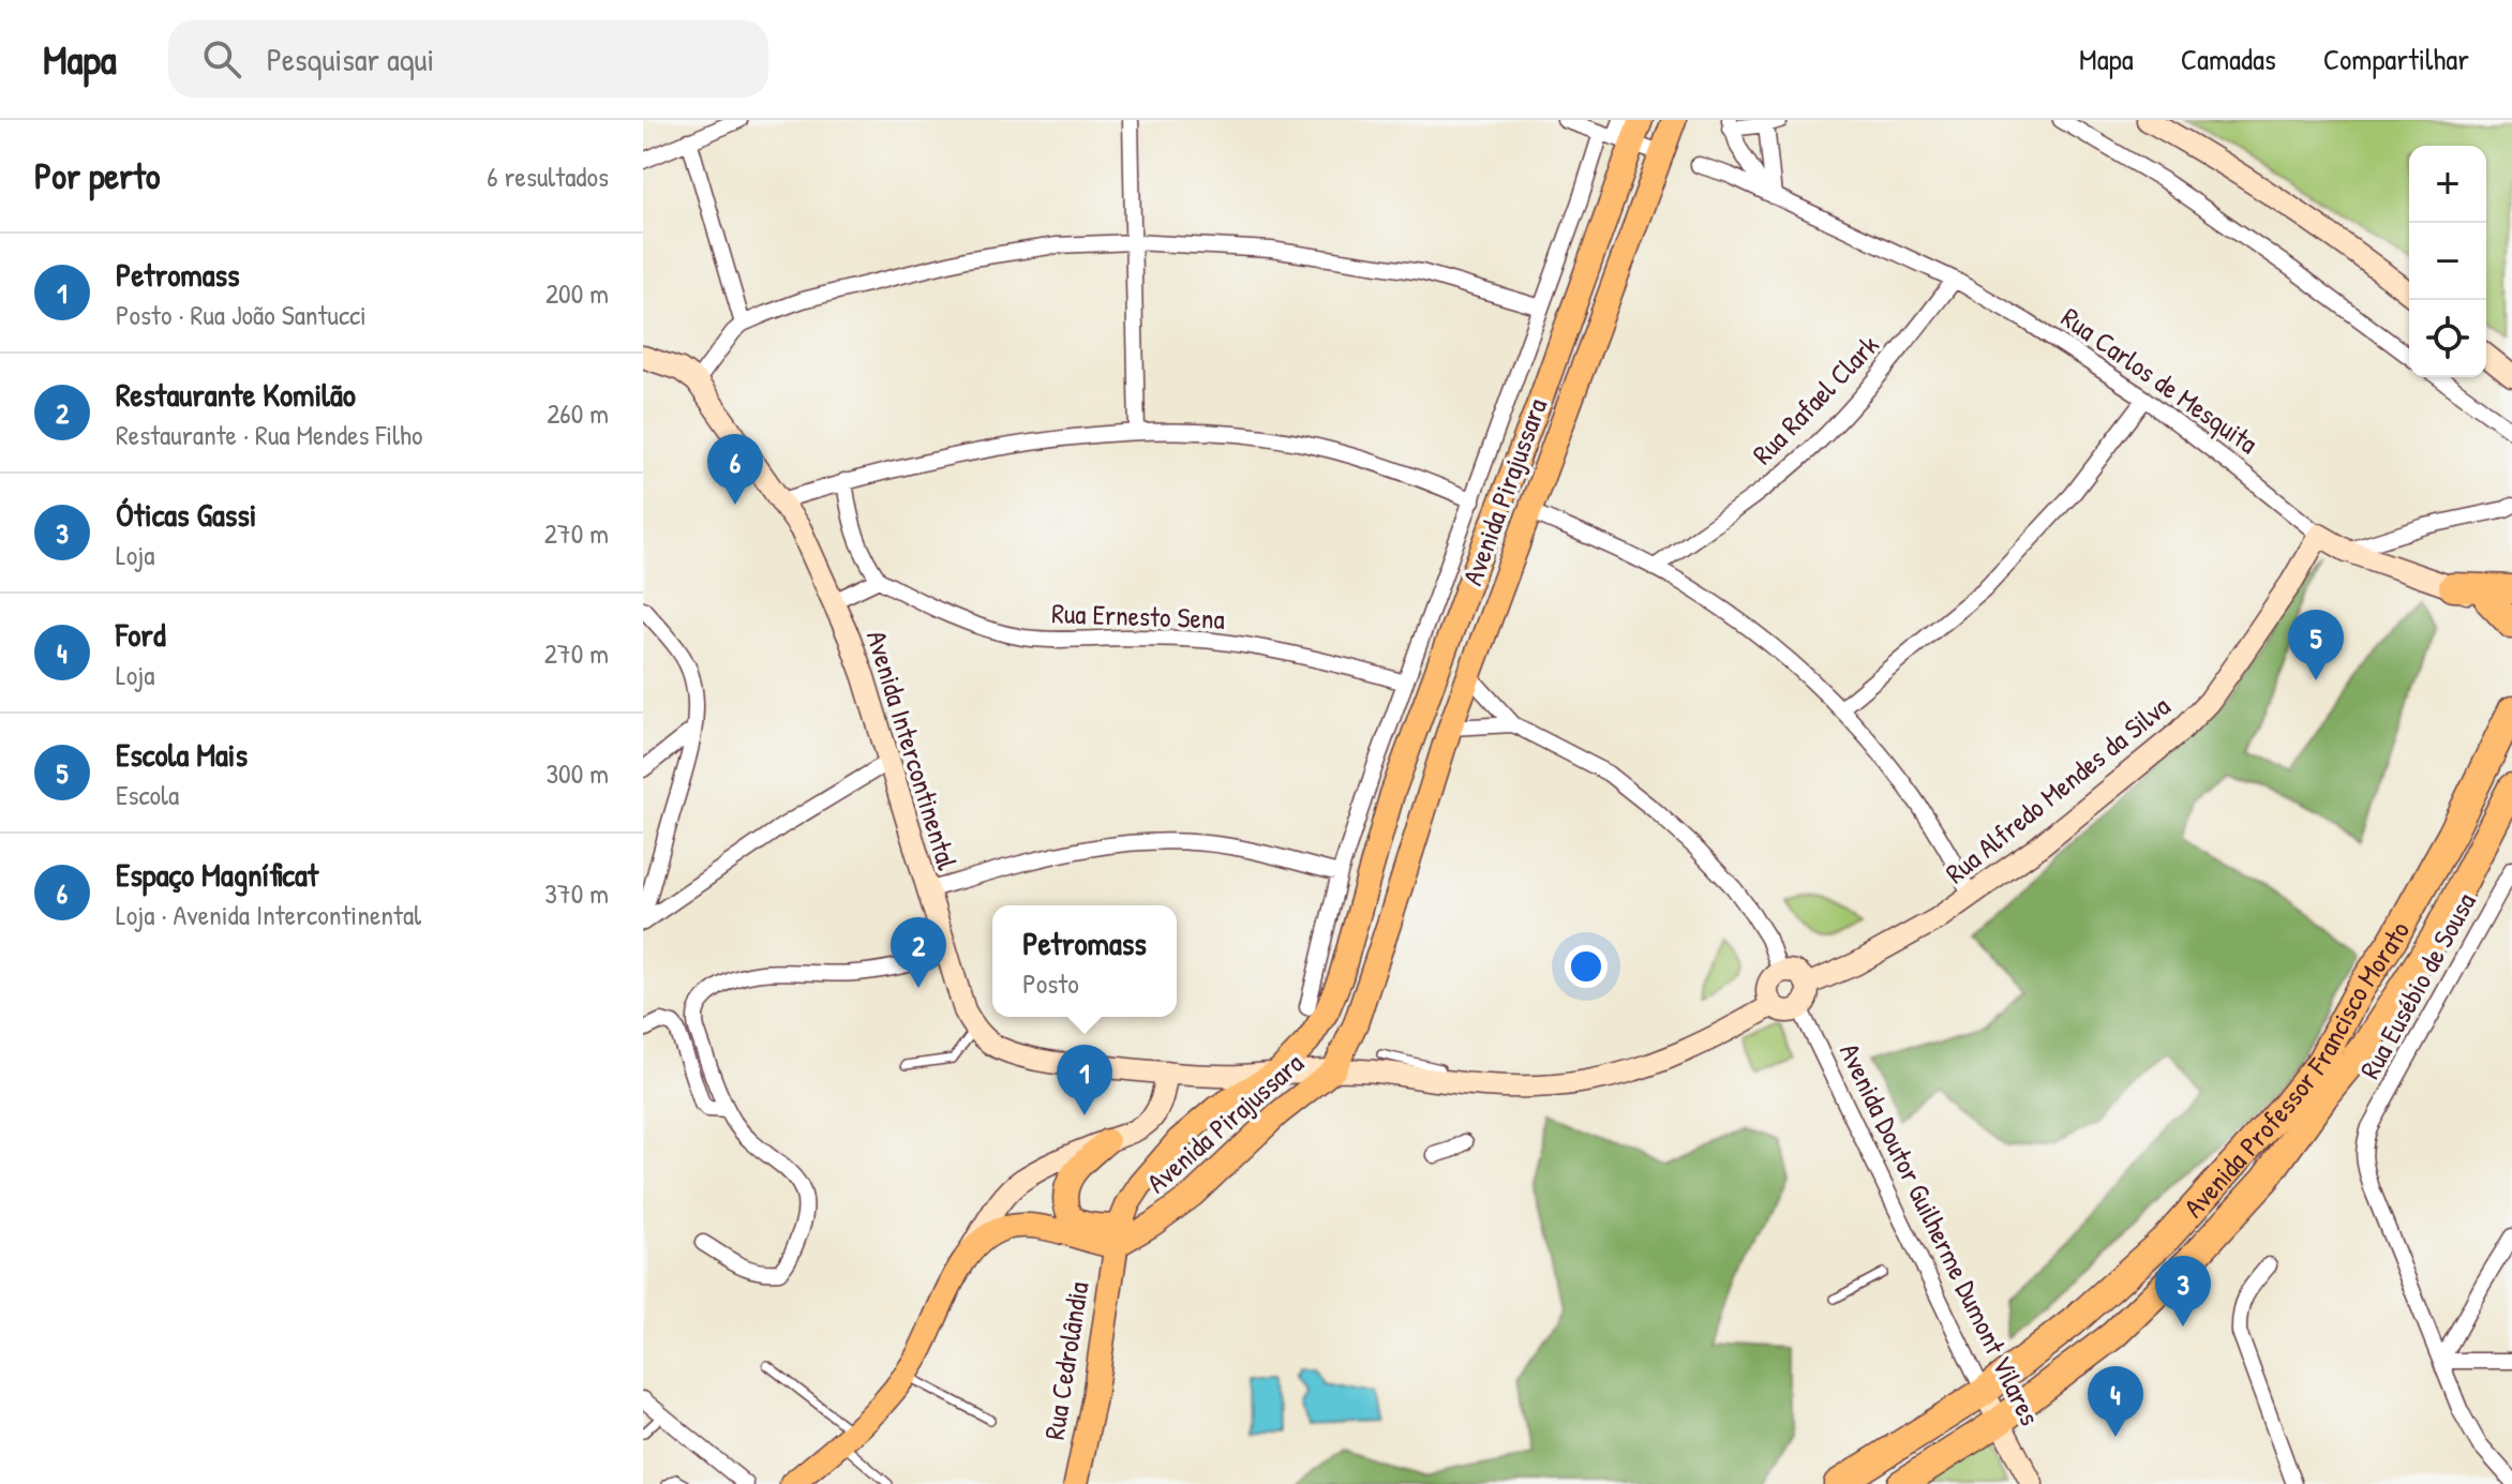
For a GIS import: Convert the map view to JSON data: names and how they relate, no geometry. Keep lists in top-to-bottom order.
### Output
{
  "streets": {
    "highway": ["Avenida Professor Francisco Morato"],
    "main road": ["Avenida Pirajussara", "Rua Cedrolândia"],
    "street": [
      "Rua Carlos de Mesquita",
      "Rua Rafael Clark",
      "Rua Ernesto Sena",
      "Avenida Intercontinental",
      "Rua Alfredo Mendes da Silva",
      "Rua Eusébio de Sousa",
      "Avenida Doutor Guilherme Dumont Vilares"
    ]
  },
  "crossings": [
    ["Rua Carlos de Mesquita", "Rua Rafael Clark"],
    ["Rua Carlos de Mesquita", "Rua Alfredo Mendes da Silva"],
    ["Avenida Pirajussara", "Rua Ernesto Sena"],
    ["Avenida Pirajussara", "Rua Cedrolândia"],
    ["Rua Alfredo Mendes da Silva", "Avenida Doutor Guilherme Dumont Vilares"],
    ["Avenida Professor Francisco Morato", "Avenida Doutor Guilherme Dumont Vilares"]
  ],
  "page": {
    "header": "Mapa",
    "search": "Pesquisar aqui",
    "nav": ["Mapa", "Camadas", "Compartilhar"],
    "heading": ["Por perto", "6 resultados"],
    "map_buttons": ["+", "−"],
    "list": [
      {
        "mark": "1",
        "name": "Petromass",
        "note": "Posto · Rua João Santucci",
        "value": "200 m"
      },
      {
        "mark": "2",
        "name": "Restaurante Komilão",
        "note": "Restaurante · Rua Mendes Filho",
        "value": "260 m"
      },
      {
        "mark": "3",
        "name": "Óticas Gassi",
        "note": "Loja",
        "value": "270 m"
      },
      {
        "mark": "4",
        "name": "Ford",
        "note": "Loja",
        "value": "270 m"
      },
      {
        "mark": "5",
        "name": "Escola Mais",
        "note": "Escola",
        "value": "300 m"
      },
      {
        "mark": "6",
        "name": "Espaço Magníficat",
        "note": "Loja · Avenida Intercontinental",
        "value": "370 m"
      }
    ],
    "pins": [
      "6",
      "5",
      "2",
      "1",
      "3",
      "4"
    ],
    "popup": ["Petromass", "Posto"]
  }
}
